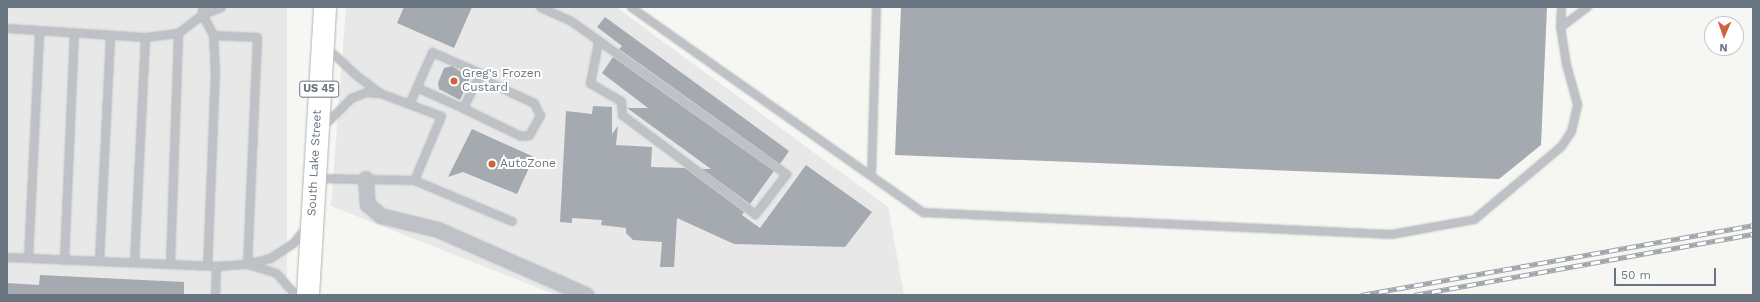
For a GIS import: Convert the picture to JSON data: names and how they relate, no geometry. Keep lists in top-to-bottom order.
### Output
{
  "streets": {
    "main road": ["US 45", "South Lake Street"]
  },
  "places": ["Greg's Frozen Custard", "AutoZone"],
  "scale_bar": "50 m",
  "north": "bottom"
}
